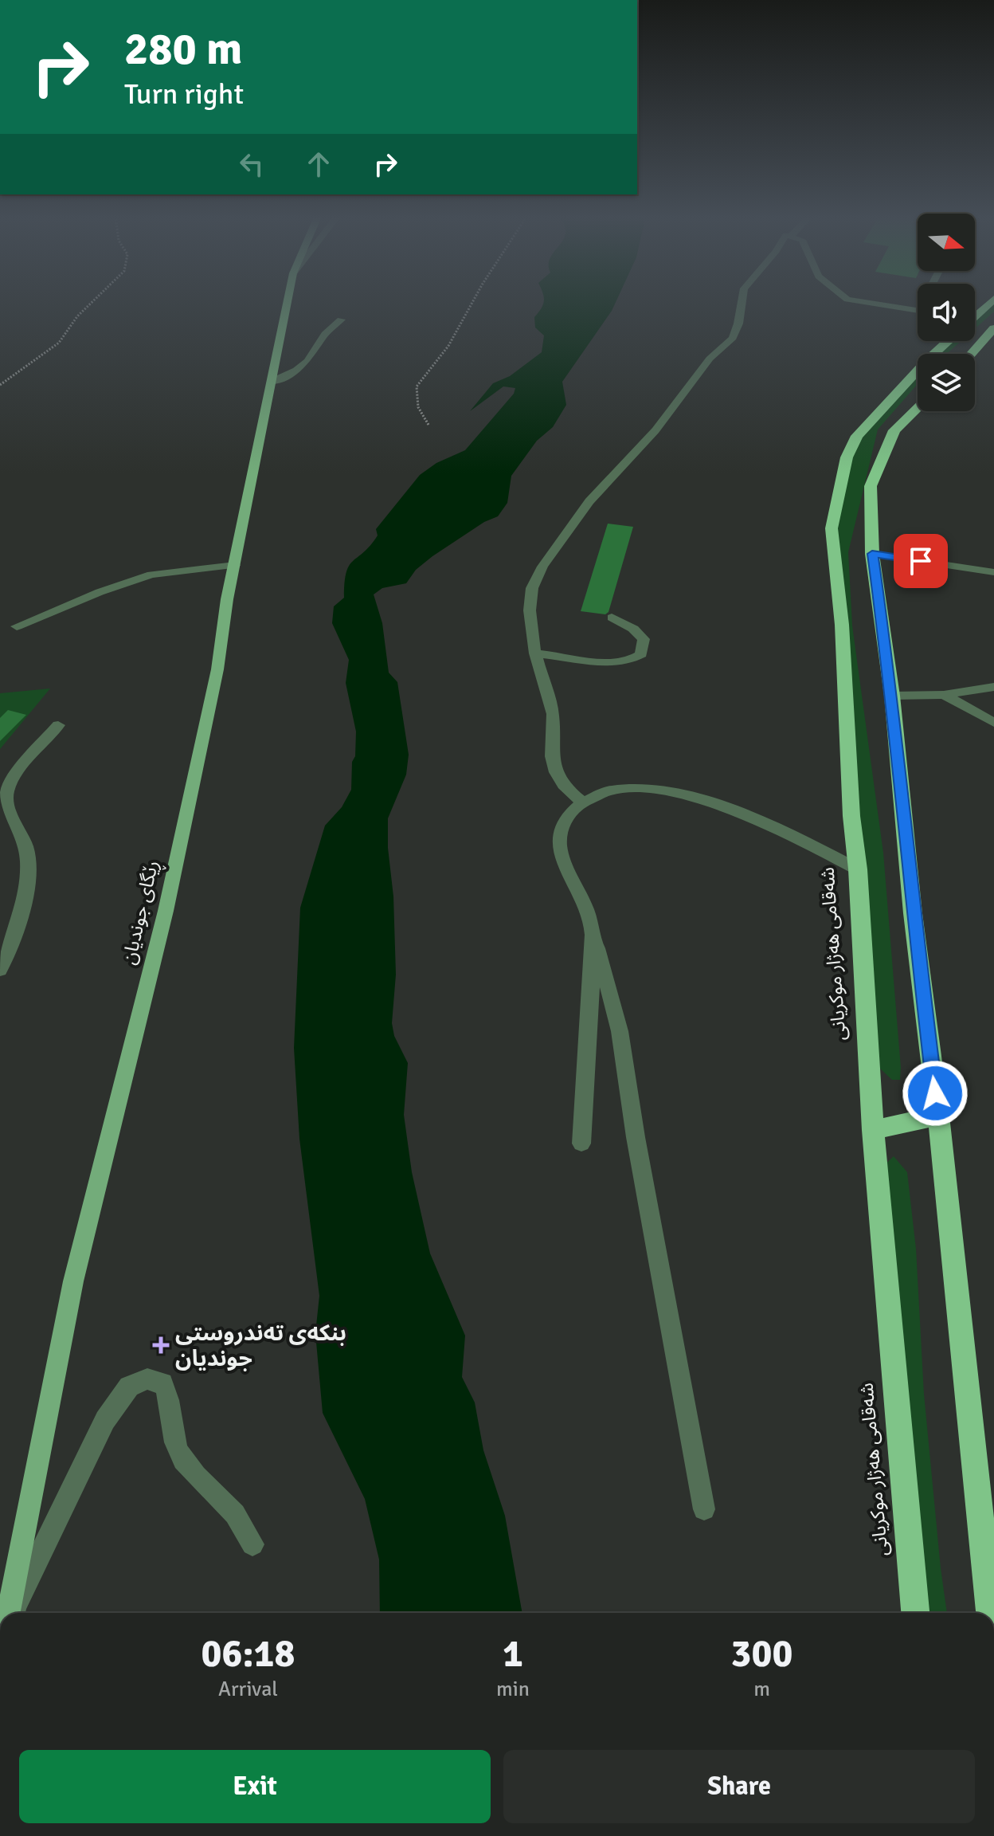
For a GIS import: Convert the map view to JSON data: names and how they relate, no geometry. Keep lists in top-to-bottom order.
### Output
{
  "streets": {
    "highway": ["شەقامی ھەژار موکریانی"],
    "main road": ["ڕێگای جوندیان"]
  },
  "places": {
    "health": ["بنکەی تەندروستی جوندیان"]
  },
  "north": "right",
  "page": {
    "turn": ["280 m", "Turn right"],
    "eta": [
      "06:18",
      "Arrival",
      "1",
      "min",
      "300",
      "m"
    ],
    "buttons": ["Exit", "Share"]
  }
}
